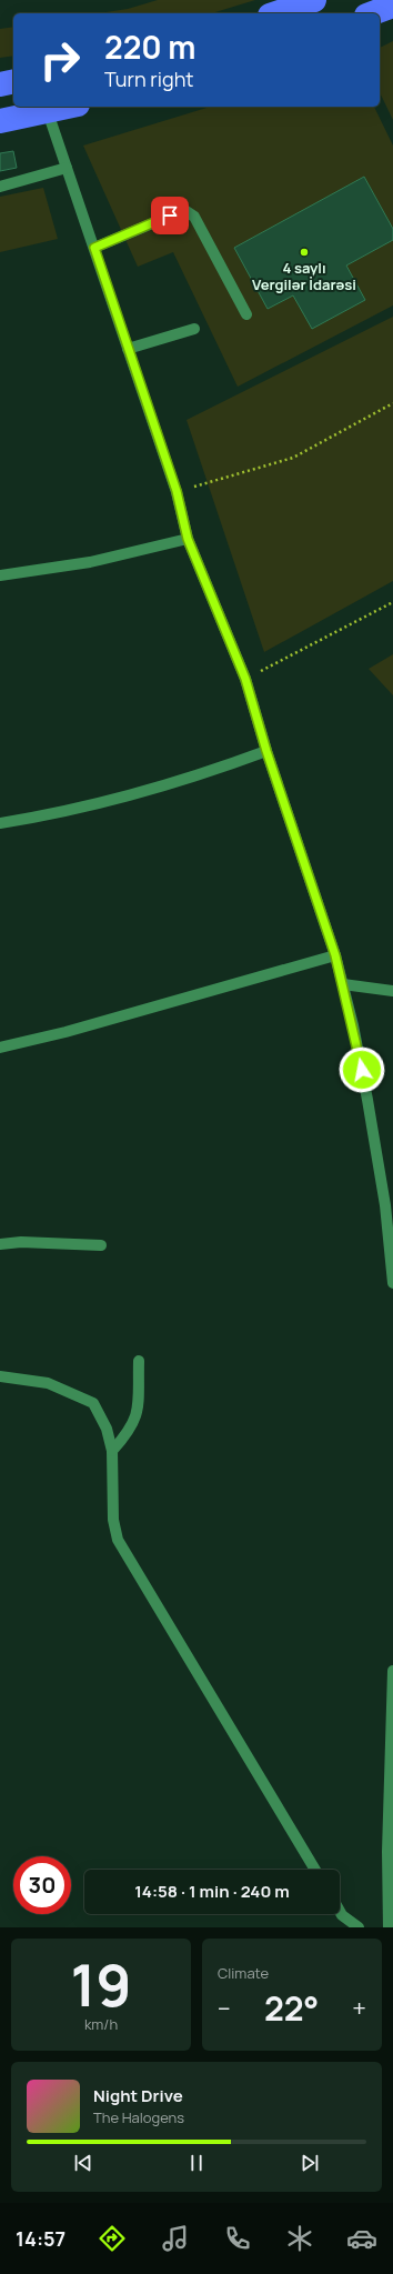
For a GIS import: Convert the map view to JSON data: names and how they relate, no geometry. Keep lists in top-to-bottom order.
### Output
{
  "places": ["4 saylı Vergilər İdarəsi"],
  "page": {
    "turn": ["220 m", "Turn right"],
    "limit": "30",
    "trip": "14:58 · 1 min · 240 m",
    "tile": [
      ["19", "km/h"],
      "Climate"
    ],
    "heat": ["−", "22°", "+"],
    "song": ["Night Drive", "The Halogens"],
    "tabs": "14:57"
  }
}
